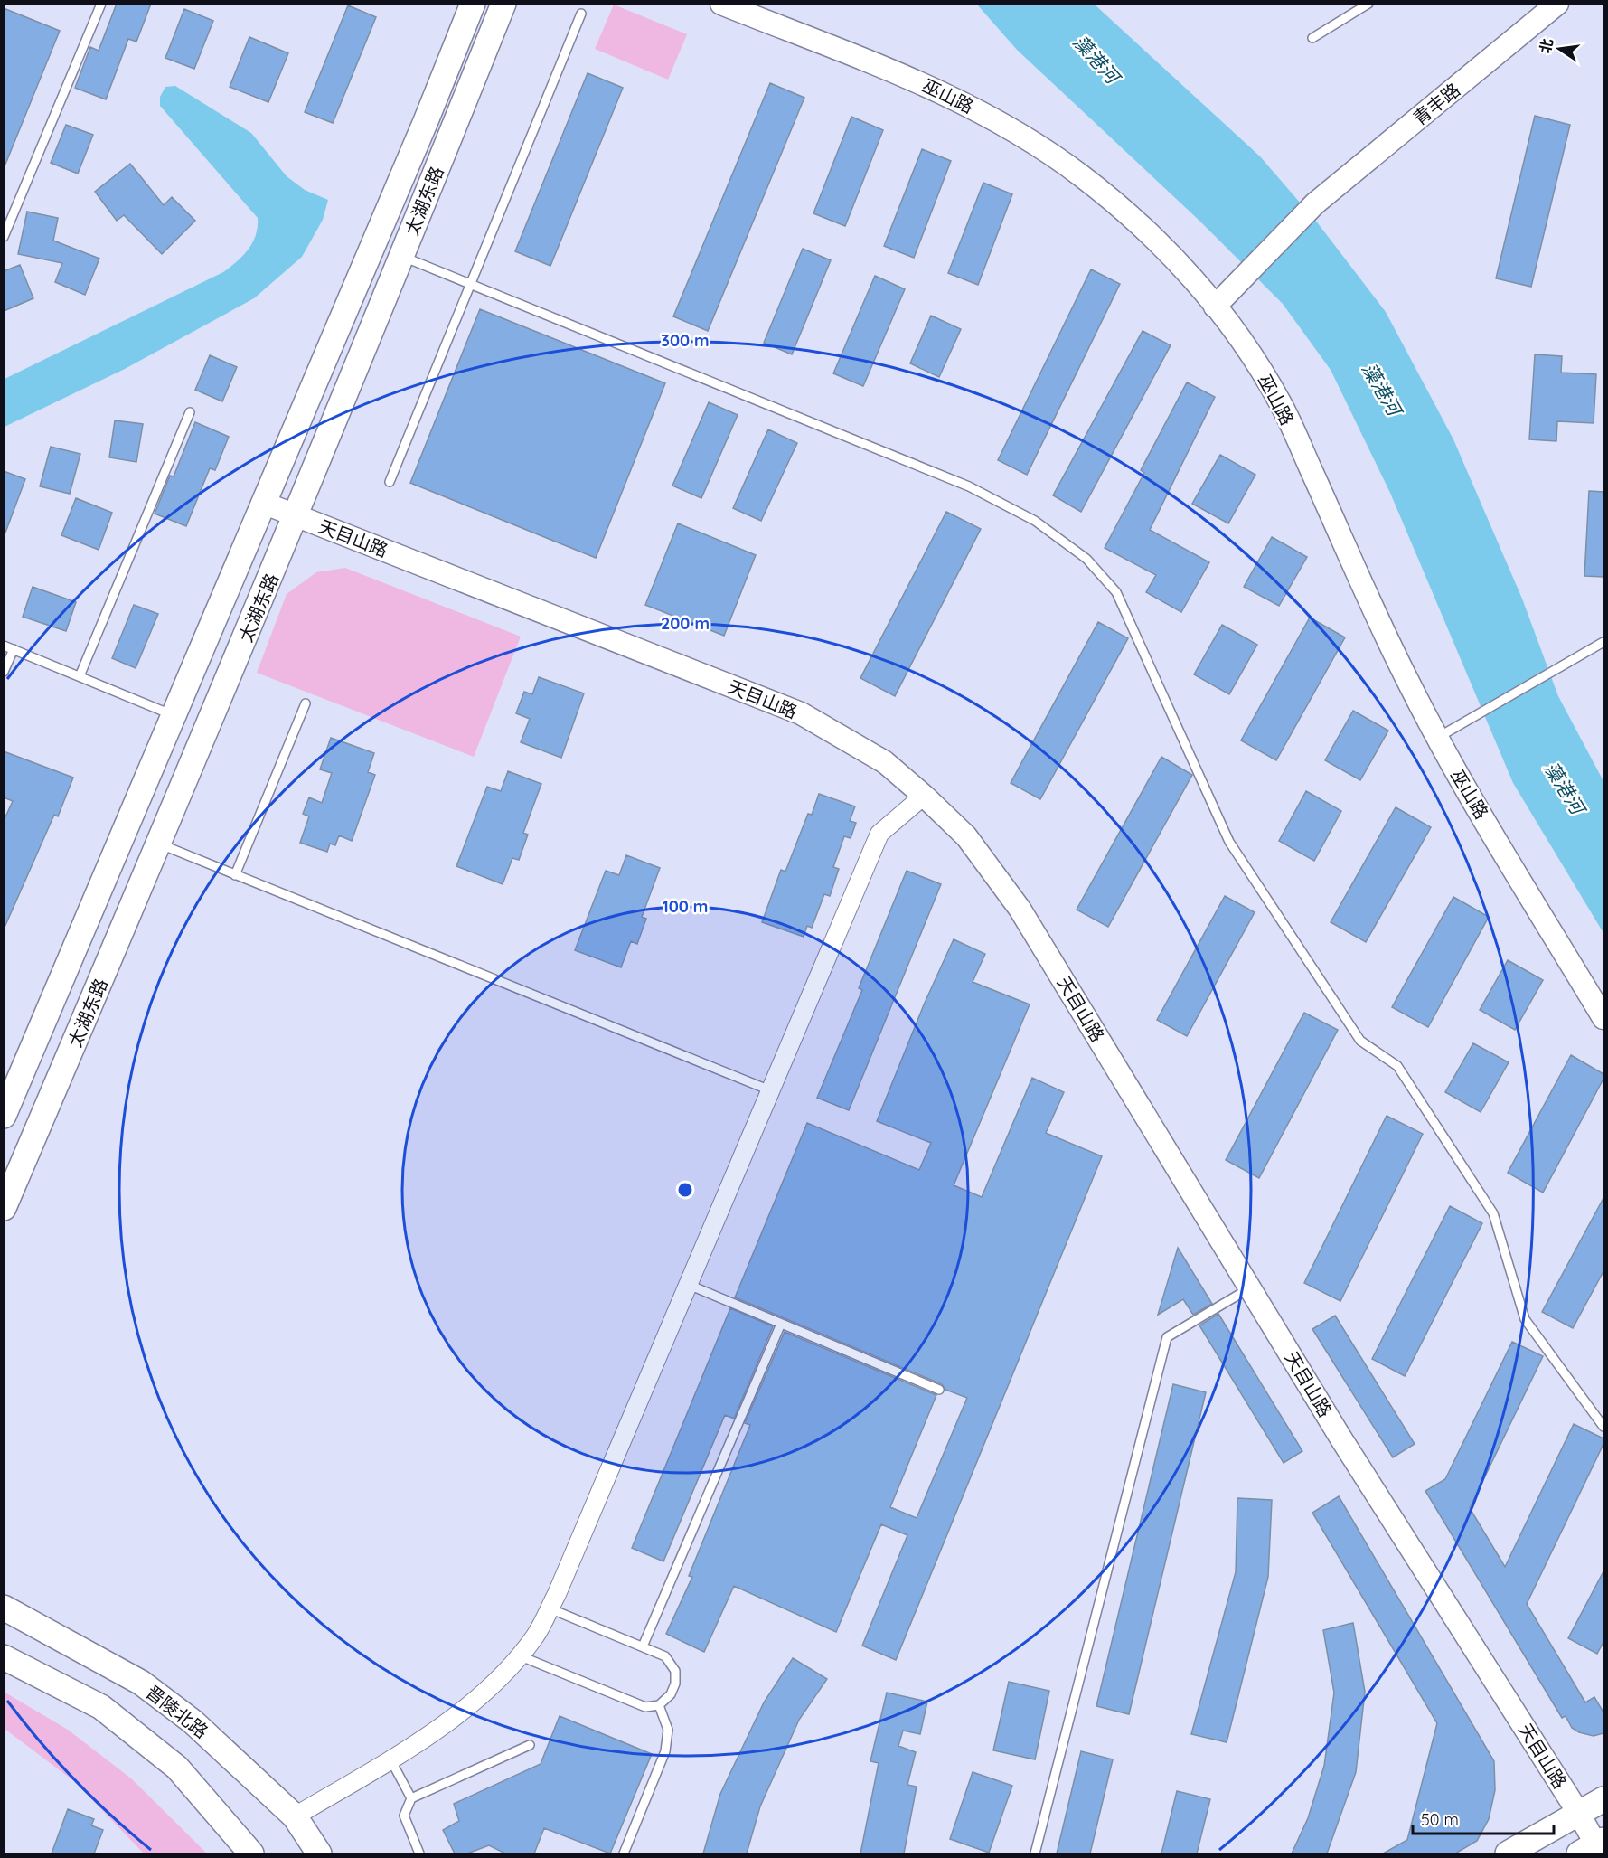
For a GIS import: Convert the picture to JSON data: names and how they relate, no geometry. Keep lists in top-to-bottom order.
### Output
{
  "streets": {
    "main road": ["太湖东路", "晋陵北路"],
    "street": ["巫山路", "青丰路", "天目山路"]
  },
  "crossings": [
    ["巫山路", "青丰路"],
    ["太湖东路", "天目山路"]
  ],
  "water": ["藻港河"],
  "scale_bar": "50 m",
  "north": "left",
  "rings": ["300 m", "200 m", "100 m"]
}
